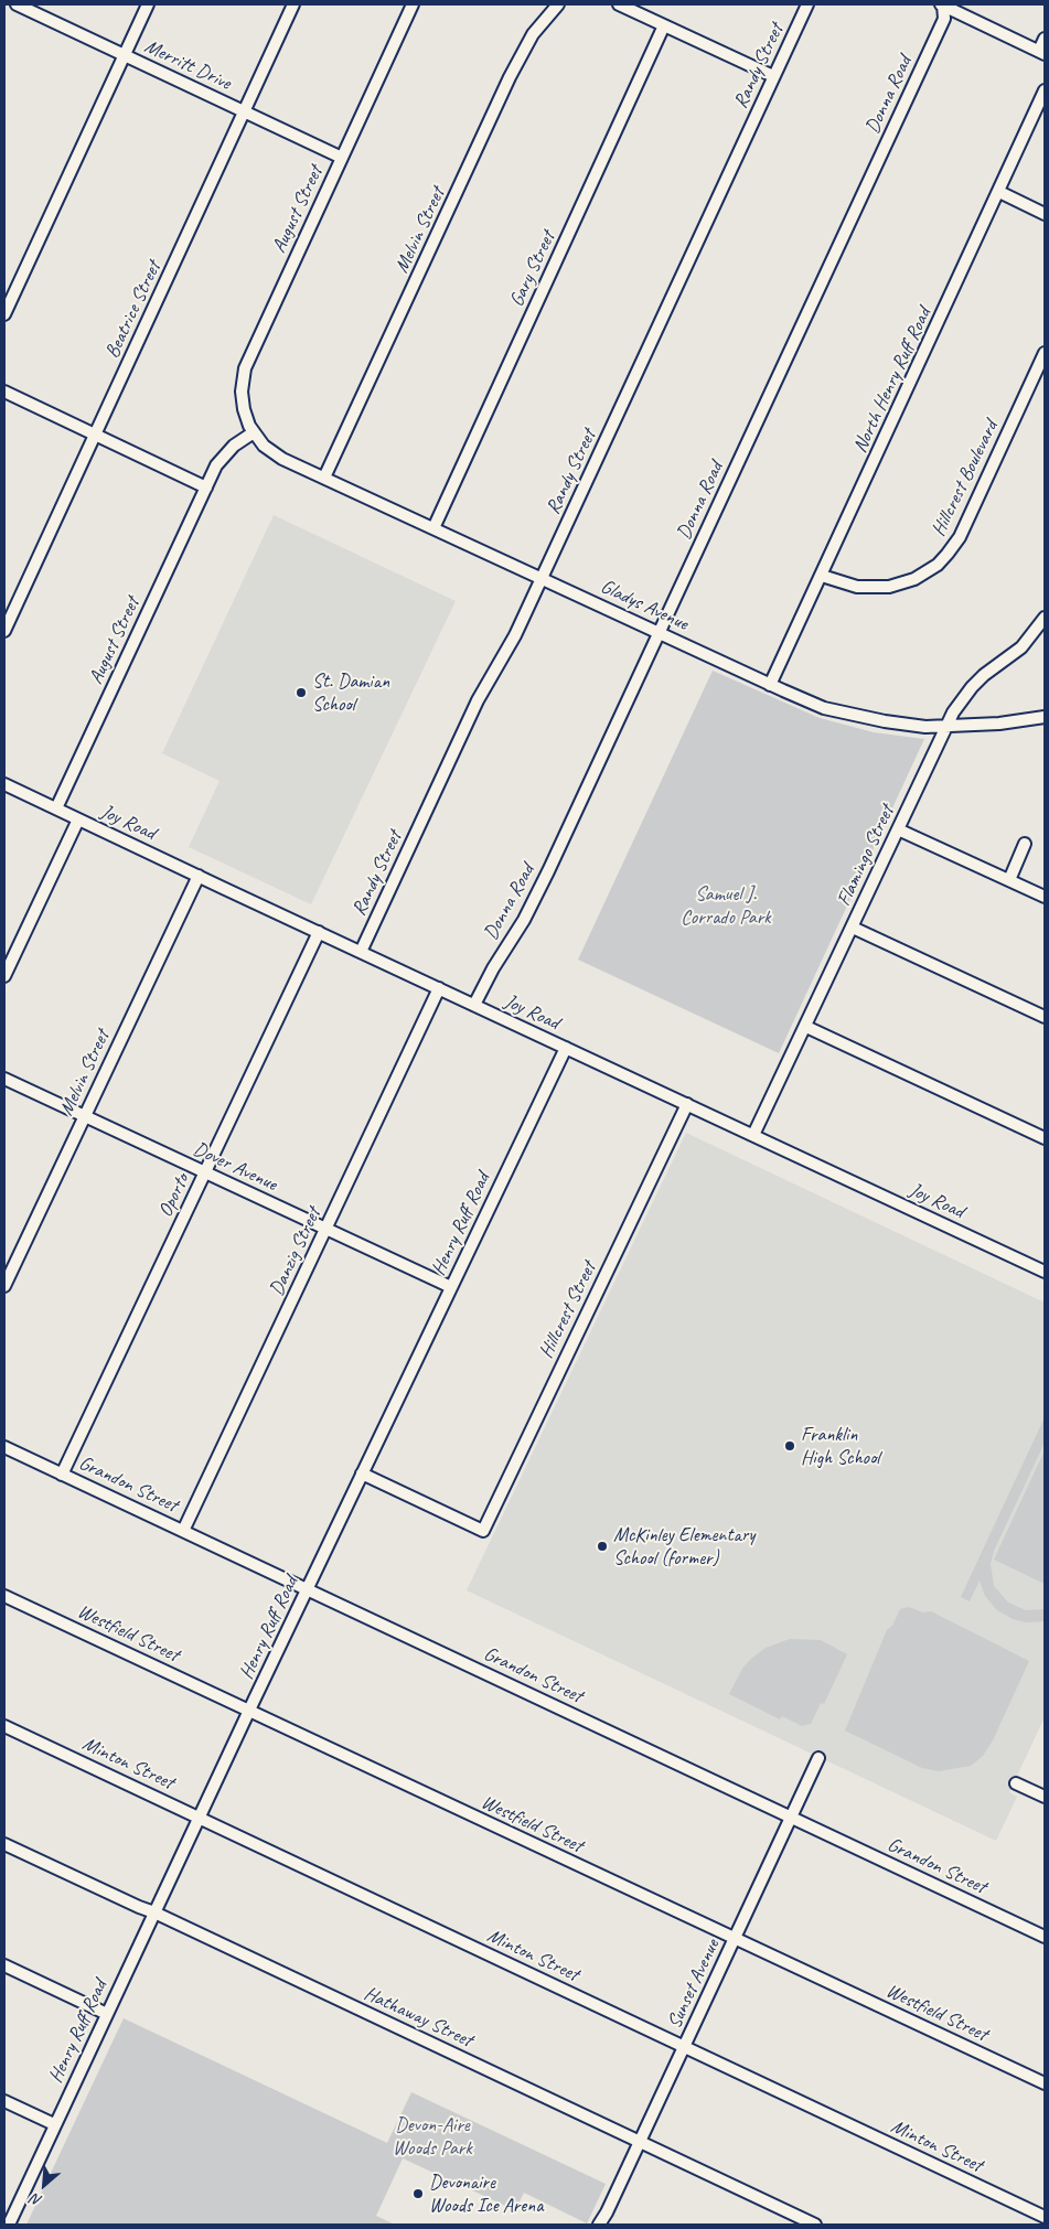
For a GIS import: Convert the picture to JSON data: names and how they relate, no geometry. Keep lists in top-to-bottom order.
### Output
{
  "streets": {
    "street": [
      "Merritt Drive",
      "Randy Street",
      "Donna Road",
      "August Street",
      "Melvin Street",
      "Gary Street",
      "Beatrice Street",
      "North Henry Ruff Road",
      "Hillcrest Boulevard",
      "Gladys Avenue",
      "Joy Road",
      "Flamingo Street",
      "Dover Avenue",
      "Oporto",
      "Henry Ruff Road",
      "Danzig Street",
      "Hillcrest Street",
      "Grandon Street",
      "Westfield Street",
      "Minton Street",
      "Sunset Avenue",
      "Hathaway Street"
    ]
  },
  "crossings": [
    ["Merritt Drive", "August Street"],
    ["Merritt Drive", "Beatrice Street"],
    ["Randy Street", "Gladys Avenue"],
    ["Randy Street", "Joy Road"],
    ["Donna Road", "Gladys Avenue"],
    ["Donna Road", "Joy Road"],
    ["August Street", "Gladys Avenue"],
    ["August Street", "Joy Road"],
    ["Melvin Street", "Gladys Avenue"],
    ["Melvin Street", "Joy Road"],
    ["Melvin Street", "Dover Avenue"],
    ["Gary Street", "Gladys Avenue"],
    ["North Henry Ruff Road", "Hillcrest Boulevard"],
    ["North Henry Ruff Road", "Gladys Avenue"],
    ["Gladys Avenue", "Flamingo Street"],
    ["Joy Road", "Flamingo Street"],
    ["Joy Road", "Oporto"],
    ["Joy Road", "Henry Ruff Road"],
    ["Joy Road", "Danzig Street"],
    ["Joy Road", "Hillcrest Street"],
    ["Dover Avenue", "Oporto"],
    ["Dover Avenue", "Henry Ruff Road"],
    ["Dover Avenue", "Danzig Street"],
    ["Oporto", "Grandon Street"],
    ["Henry Ruff Road", "Hillcrest Street"],
    ["Henry Ruff Road", "Grandon Street"],
    ["Henry Ruff Road", "Westfield Street"],
    ["Henry Ruff Road", "Minton Street"],
    ["Henry Ruff Road", "Hathaway Street"],
    ["Danzig Street", "Grandon Street"],
    ["Grandon Street", "Sunset Avenue"],
    ["Westfield Street", "Sunset Avenue"],
    ["Minton Street", "Sunset Avenue"],
    ["Sunset Avenue", "Hathaway Street"]
  ],
  "parks": ["Samuel J. Corrado Park", "Devon-Aire Woods Park"],
  "places": [
    "St. Damian School",
    "Franklin High School",
    "McKinley Elementary School (former)",
    "Devonaire Woods Ice Arena"
  ],
  "north": "bottom left"
}
